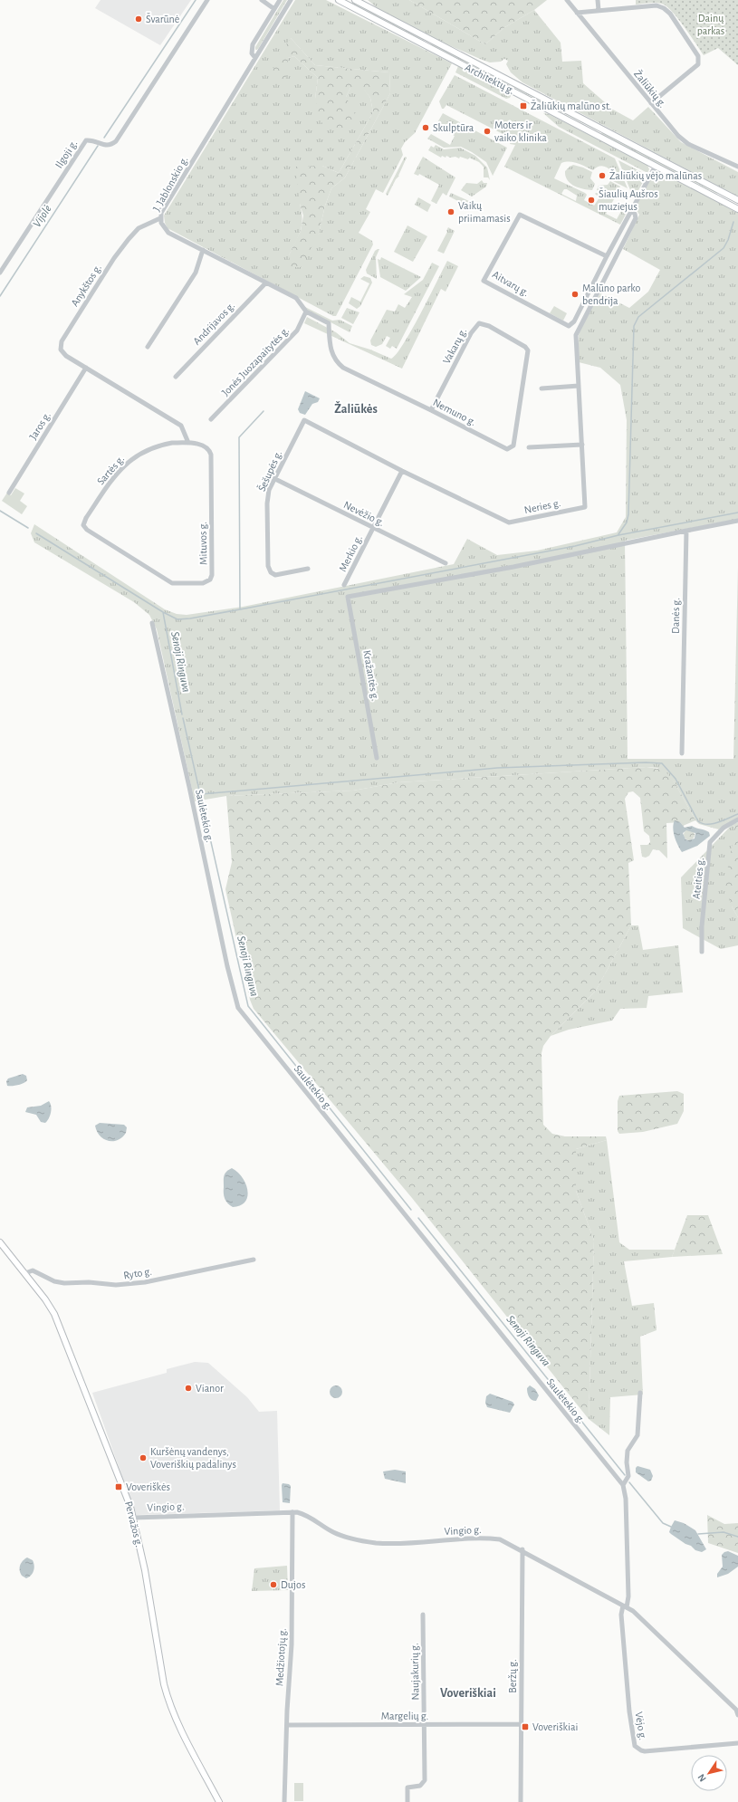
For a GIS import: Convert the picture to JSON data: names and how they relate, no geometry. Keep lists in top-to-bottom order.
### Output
{
  "streets": {
    "main road": ["Architektų g.", "Pervažos g."],
    "street": [
      "Žaliūkių g.",
      "Ilgoji g.",
      "J. Jablonskio g.",
      "Aitvarų g.",
      "Anykštos g.",
      "Andrijavos g.",
      "Vakarų g.",
      "Jonės Juozapaitytės g.",
      "Nemuno g.",
      "Jaros g.",
      "Sartės g.",
      "Šešupės g.",
      "Neries g.",
      "Nevėžio g.",
      "Mituvos g.",
      "Merkio g.",
      "Danės g.",
      "Kražantės g.",
      "Saulėtekio g.",
      "Ateities g.",
      "Ryto g.",
      "Vingio g.",
      "Medžiotojų g.",
      "Naujakurių g.",
      "Beržų g.",
      "Margelių g.",
      "Vėjo g."
    ]
  },
  "crossings": [
    ["Architektų g.", "Aitvarų g."],
    ["J. Jablonskio g.", "Anykštos g."],
    ["J. Jablonskio g.", "Andrijavos g."],
    ["J. Jablonskio g.", "Jonės Juozapaitytės g."],
    ["J. Jablonskio g.", "Nemuno g."],
    ["Aitvarų g.", "Neries g."],
    ["Anykštos g.", "Jaros g."],
    ["Vakarų g.", "Nemuno g."],
    ["Jonės Juozapaitytės g.", "Nemuno g."],
    ["Sartės g.", "Mituvos g."],
    ["Šešupės g.", "Neries g."],
    ["Šešupės g.", "Nevėžio g."],
    ["Neries g.", "Merkio g."],
    ["Nevėžio g.", "Merkio g."],
    ["Danės g.", "Kražantės g."],
    ["Ryto g.", "Pervažos g."],
    ["Vingio g.", "Pervažos g."],
    ["Vingio g.", "Medžiotojų g."],
    ["Vingio g.", "Beržų g."],
    ["Vingio g.", "Vėjo g."],
    ["Medžiotojų g.", "Margelių g."],
    ["Naujakurių g.", "Margelių g."],
    ["Beržų g.", "Margelių g."]
  ],
  "districts": ["Žaliūkės", "Voveriškiai"],
  "water": ["Vijolė", "Senoji Ringuva"],
  "parks": ["Dainų parkas"],
  "places": {
    "other": [
      "Švarūnė",
      "Skulptūra",
      "Moters ir vaiko klinika",
      "Žaliūkių vėjo malūnas",
      "Šiaulių Aušros muziejus",
      "Vaikų priimamasis",
      "Malūno parko bendrija",
      "Vianor",
      "Kuršėnų vandenys, Voveriškių padalinys",
      "Dujos"
    ],
    "transit": ["Žaliūkių malūno st.", "Voveriškės", "Voveriškiai"]
  },
  "north": "bottom left"
}
